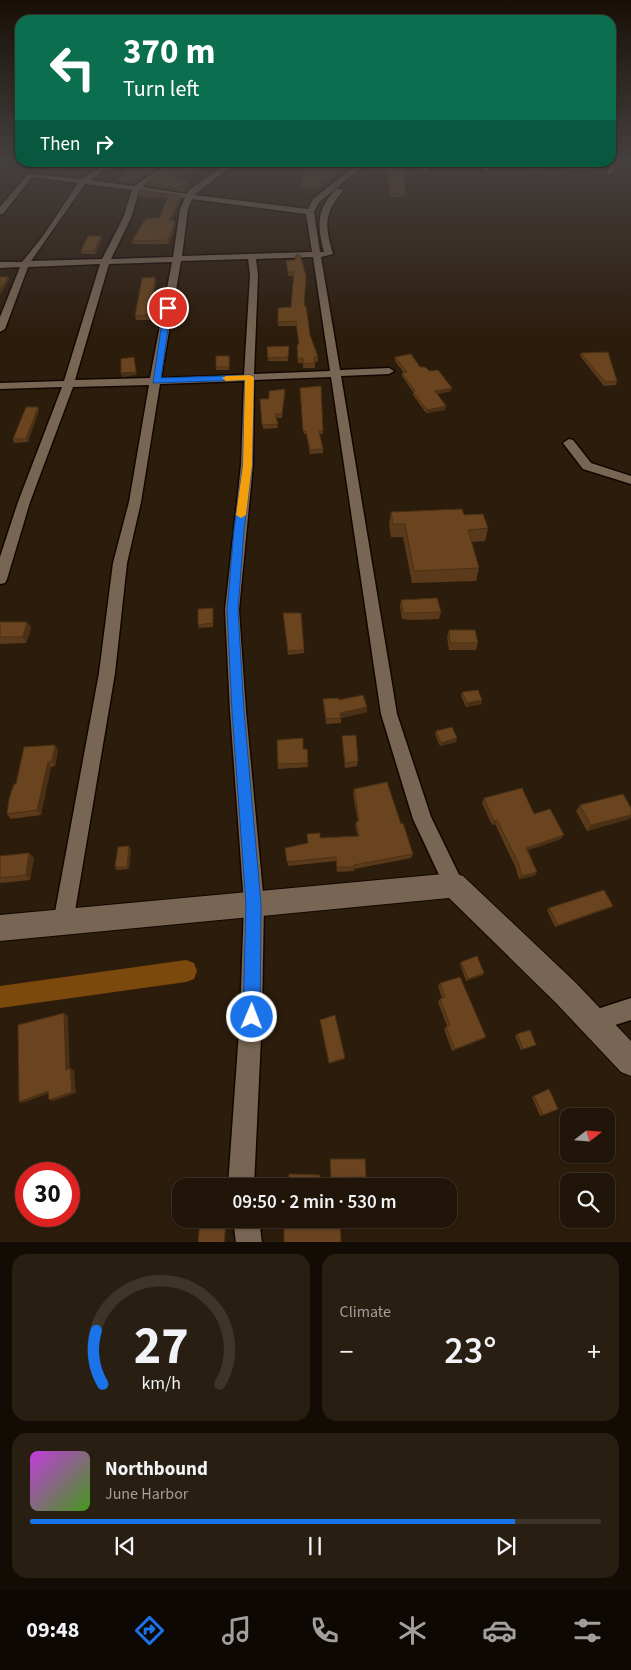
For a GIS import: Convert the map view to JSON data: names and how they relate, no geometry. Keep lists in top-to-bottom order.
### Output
{
  "north": "right",
  "page": {
    "turn": ["370 m", "Turn left"],
    "then": "Then",
    "limit": "30",
    "trip": "09:50 · 2 min · 530 m",
    "tile": "Climate",
    "heat": ["−", "23°", "+"],
    "song": ["Northbound", "June Harbor"],
    "tabs": "09:48",
    "gauge": ["27", "km/h"]
  }
}
